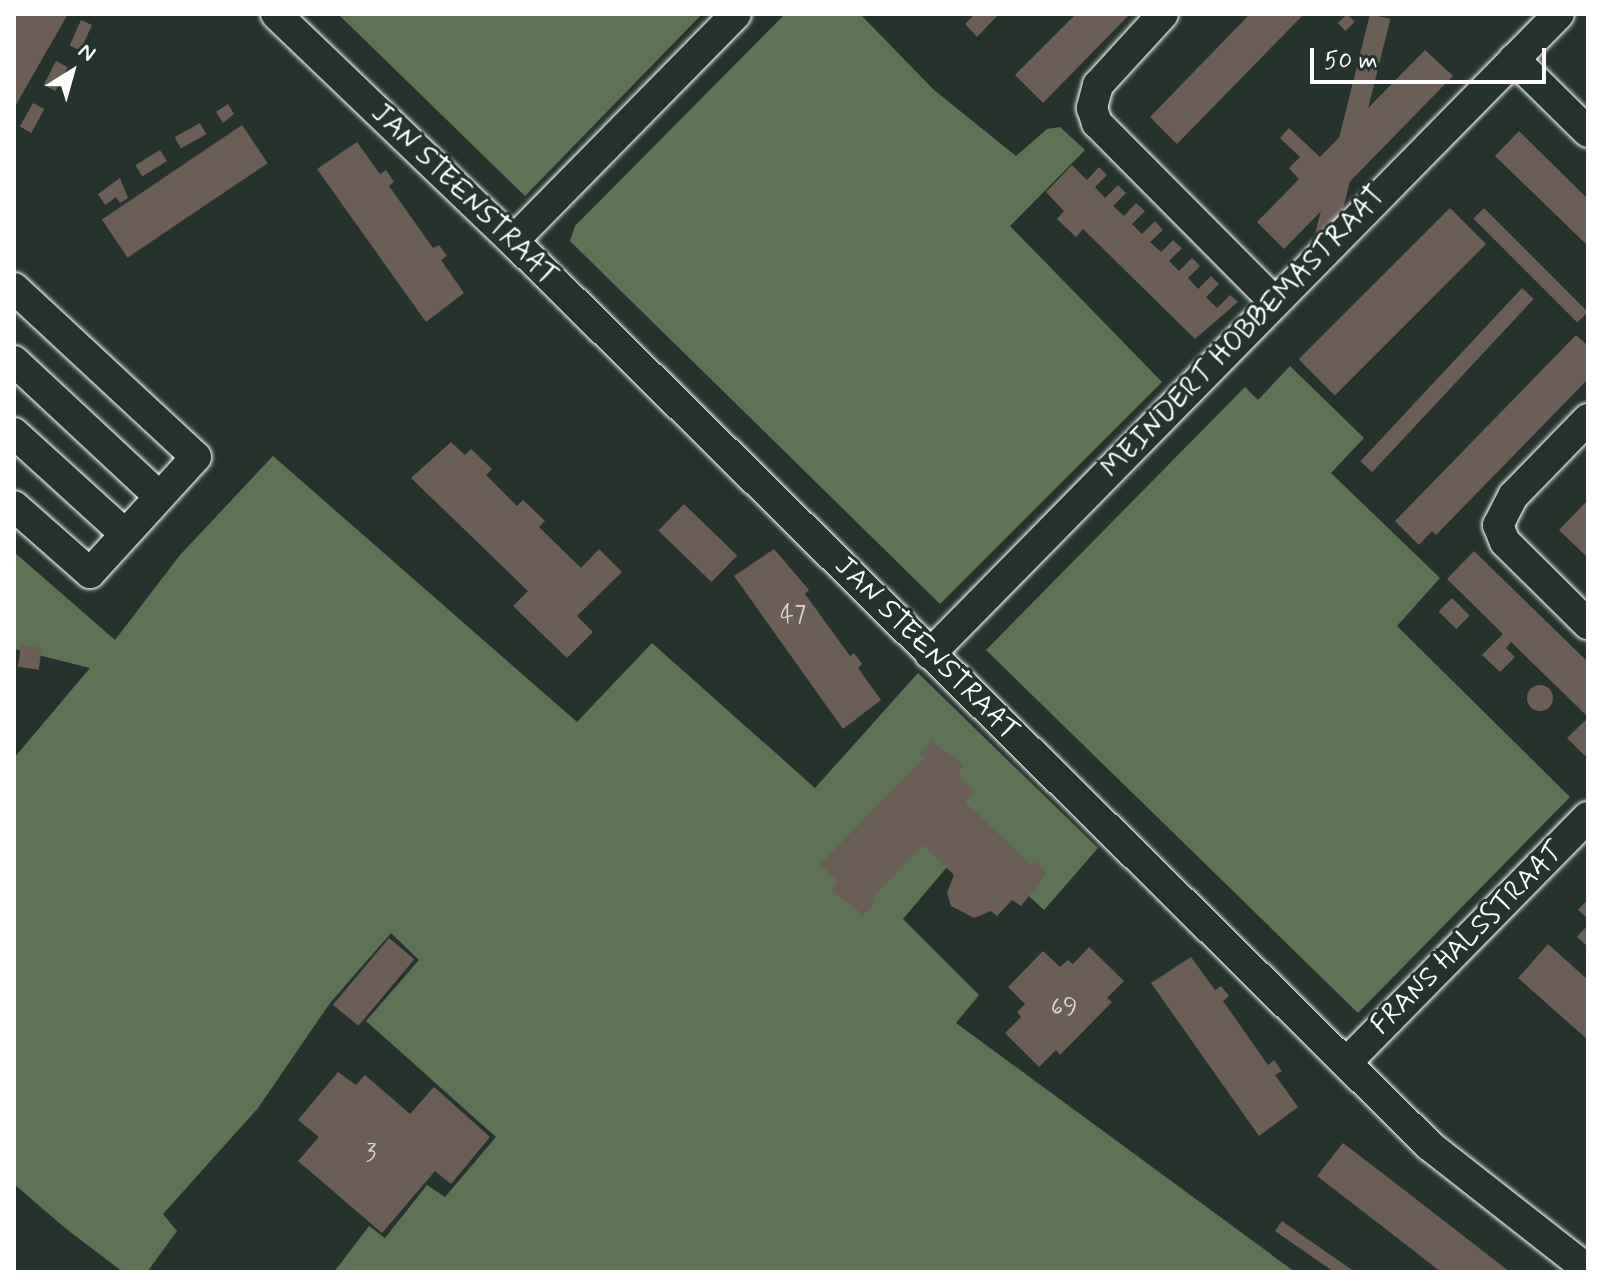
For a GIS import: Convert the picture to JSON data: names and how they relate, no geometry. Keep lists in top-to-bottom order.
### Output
{
  "streets": {
    "street": ["JAN STEENSTRAAT", "MEINDERT HOBBEMASTRAAT", "FRANS HALSSTRAAT"]
  },
  "crossings": [
    ["JAN STEENSTRAAT", "MEINDERT HOBBEMASTRAAT"],
    ["JAN STEENSTRAAT", "FRANS HALSSTRAAT"]
  ],
  "house_numbers": ["47", "69", "3"],
  "scale_bar": "50 m",
  "north": "top right"
}
